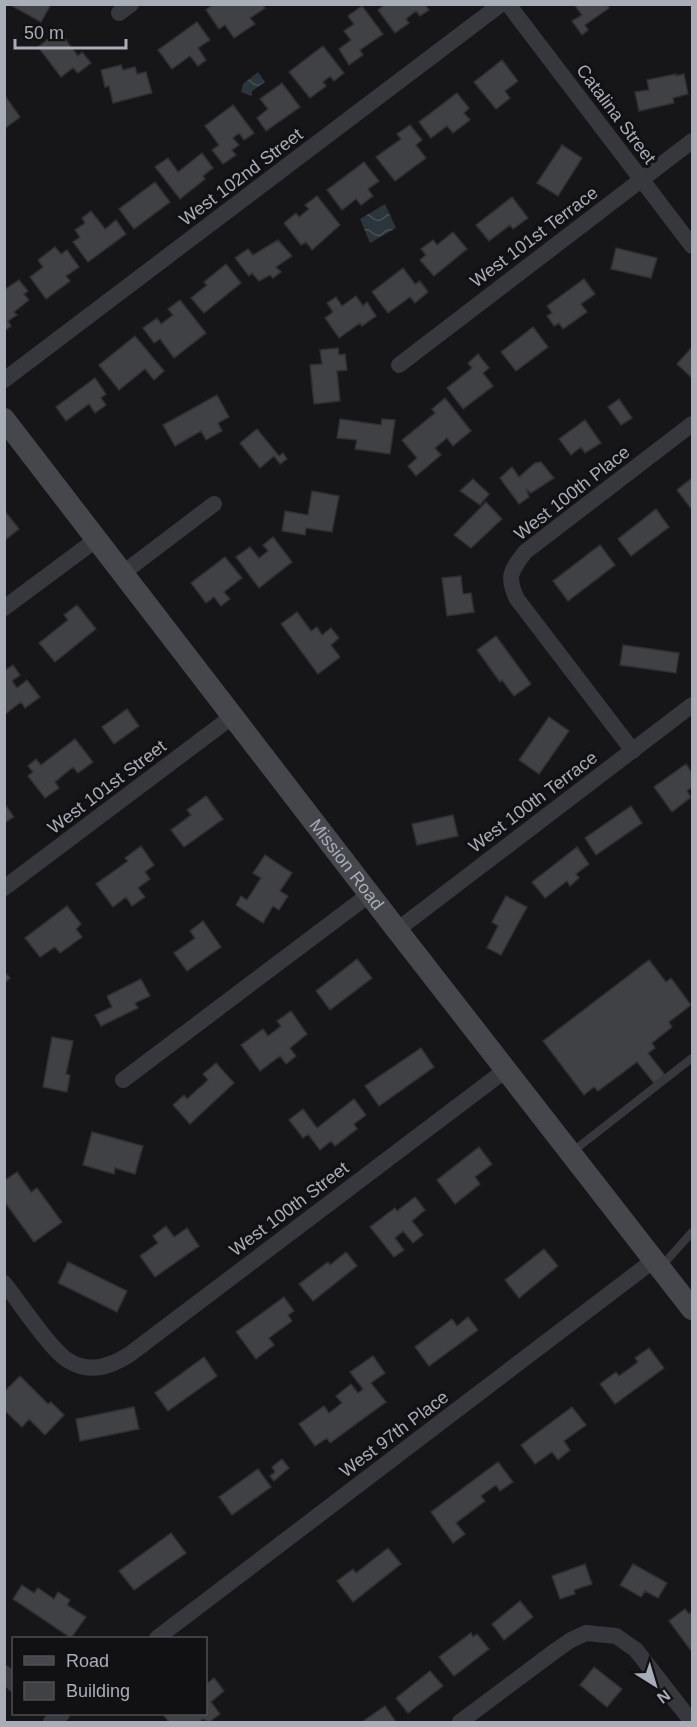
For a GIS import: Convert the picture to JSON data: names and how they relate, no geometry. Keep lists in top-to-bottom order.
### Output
{
  "streets": {
    "main road": ["Mission Road"],
    "street": [
      "Catalina Street",
      "West 102nd Street",
      "West 101st Terrace",
      "West 100th Place",
      "West 101st Street",
      "West 100th Terrace",
      "West 100th Street",
      "West 97th Place"
    ]
  },
  "crossings": [
    ["Catalina Street", "West 101st Terrace"],
    ["West 100th Place", "West 100th Terrace"],
    ["West 101st Street", "Mission Road"],
    ["West 100th Terrace", "Mission Road"],
    ["Mission Road", "West 100th Street"],
    ["Mission Road", "West 97th Place"]
  ],
  "legend": ["Road", "Building"],
  "scale_bar": "50 m",
  "north": "bottom right"
}
